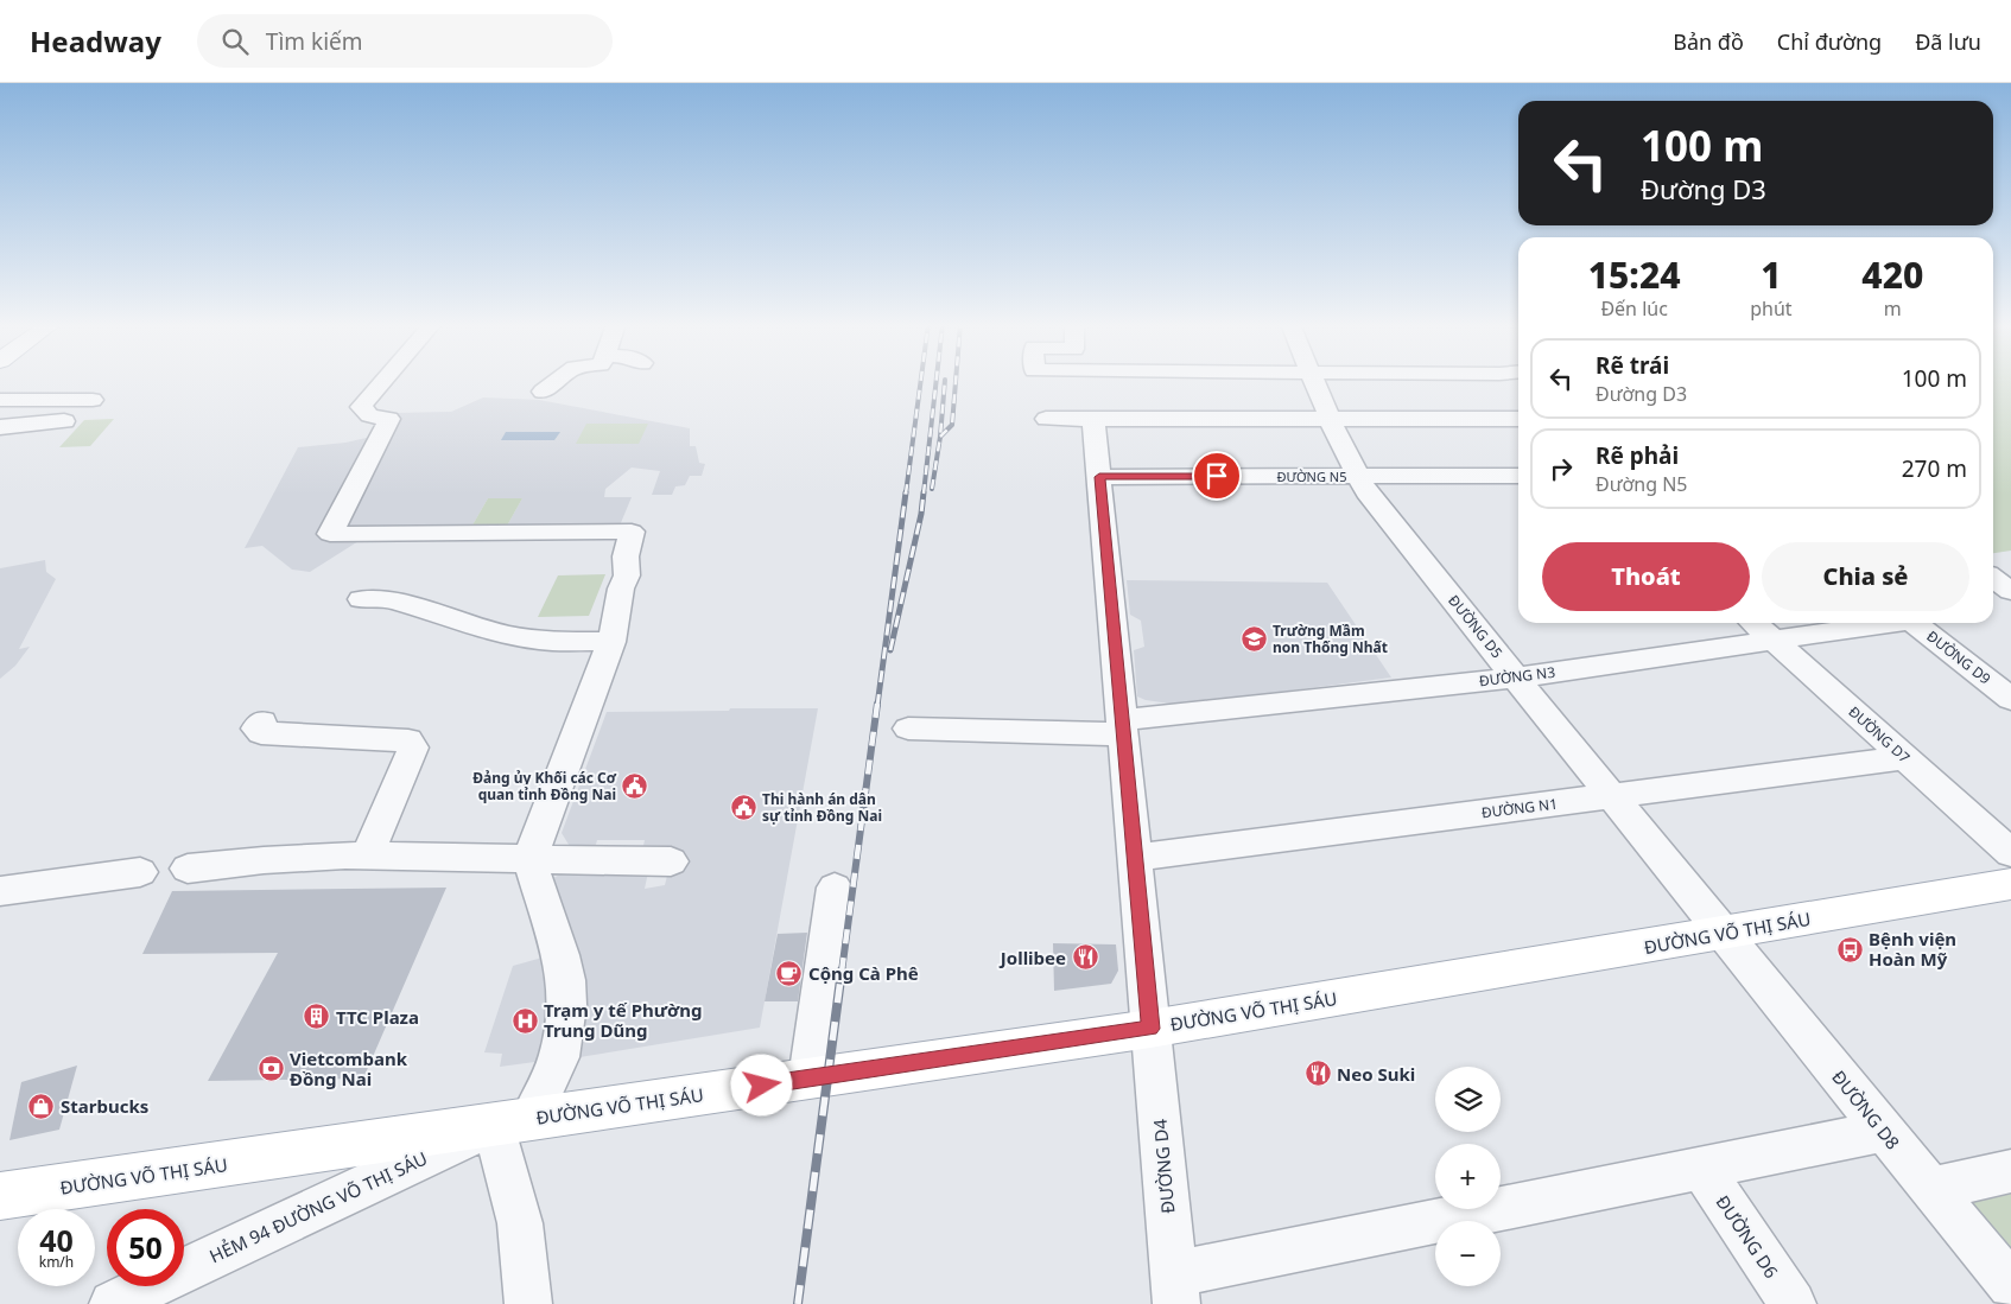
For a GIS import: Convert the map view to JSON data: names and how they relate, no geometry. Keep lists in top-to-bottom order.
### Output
{
  "streets": {
    "main road": ["ĐƯỜNG VÕ THỊ SÁU"],
    "street": [
      "ĐƯỜNG N5",
      "ĐƯỜNG D5",
      "ĐƯỜNG D9",
      "ĐƯỜNG N3",
      "ĐƯỜNG D7",
      "ĐƯỜNG N1",
      "ĐƯỜNG D8",
      "ĐƯỜNG D4",
      "HẺM 94 ĐƯỜNG VÕ THỊ SÁU",
      "ĐƯỜNG D6"
    ]
  },
  "crossings": [
    ["ĐƯỜNG N5", "ĐƯỜNG D5"],
    ["ĐƯỜNG N5", "ĐƯỜNG D4"],
    ["ĐƯỜNG D5", "ĐƯỜNG N3"],
    ["ĐƯỜNG D5", "ĐƯỜNG N1"],
    ["ĐƯỜNG D5", "ĐƯỜNG VÕ THỊ SÁU"],
    ["ĐƯỜNG D5", "ĐƯỜNG D8"],
    ["ĐƯỜNG N3", "ĐƯỜNG D7"],
    ["ĐƯỜNG N3", "ĐƯỜNG D4"],
    ["ĐƯỜNG D7", "ĐƯỜNG N1"],
    ["ĐƯỜNG N1", "ĐƯỜNG D4"],
    ["ĐƯỜNG VÕ THỊ SÁU", "ĐƯỜNG D8"],
    ["ĐƯỜNG VÕ THỊ SÁU", "ĐƯỜNG D4"],
    ["ĐƯỜNG VÕ THỊ SÁU", "HẺM 94 ĐƯỜNG VÕ THỊ SÁU"]
  ],
  "places": {
    "school or university": ["Trường Mầm non Thống Nhất"],
    "public building": ["Đảng ủy Khối các Cơ quan tỉnh Đồng Nai", "Thi hành án dân sự tỉnh Đồng Nai"],
    "bus stop": ["Bệnh viện Hoàn Mỹ"],
    "restaurant": ["Jollibee", "Neo Suki"],
    "cafe": ["Cộng Cà Phê"],
    "building": ["TTC Plaza"],
    "hospital": ["Trạm y tế Phường Trung Dũng"],
    "bank": ["Vietcombank Đồng Nai"],
    "shop": ["Starbucks"]
  },
  "page": {
    "header": "Headway",
    "search": "Tìm kiếm",
    "nav": ["Bản đồ", "Chỉ đường", "Đã lưu"],
    "turn": ["100 m", "Đường D3"],
    "eta": [
      "15:24",
      "Đến lúc",
      "1",
      "phút",
      "420",
      "m"
    ],
    "list": [
      {
        "name": "Rẽ trái",
        "note": "Đường D3",
        "value": "100 m"
      },
      {
        "name": "Rẽ phải",
        "note": "Đường N5",
        "value": "270 m"
      }
    ],
    "buttons": ["Thoát", "Chia sẻ"],
    "map_buttons": ["+", "−"],
    "speed": "40 km/h",
    "limit": "50"
  }
}
